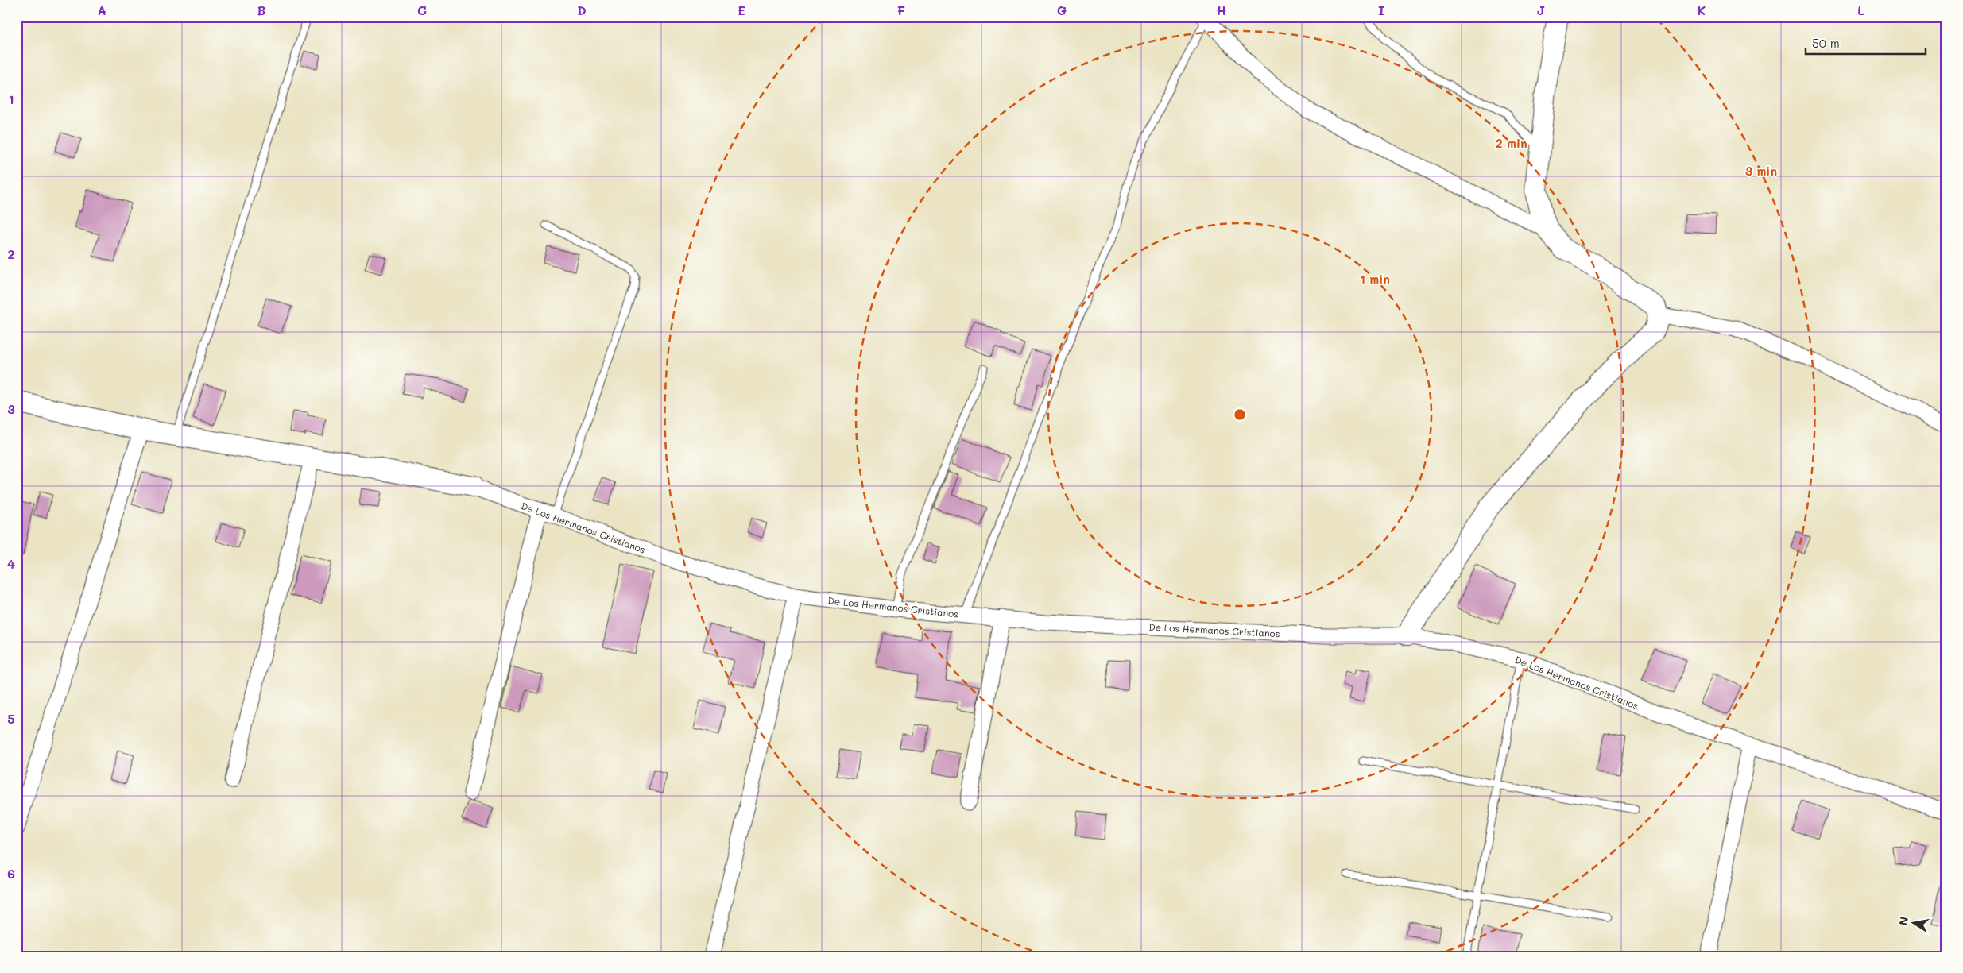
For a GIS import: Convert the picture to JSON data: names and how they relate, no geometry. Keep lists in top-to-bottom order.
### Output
{
  "streets": {
    "street": ["De Los Hermanos Cristianos"]
  },
  "scale_bar": "50 m",
  "north": "left",
  "grid": {
    "columns": [
      "A",
      "B",
      "C",
      "D",
      "E",
      "F",
      "G",
      "H",
      "I",
      "J",
      "K",
      "L"
    ],
    "rows": [
      "1",
      "2",
      "3",
      "4",
      "5",
      "6"
    ]
  },
  "rings": ["2 min", "3 min", "1 min"]
}
